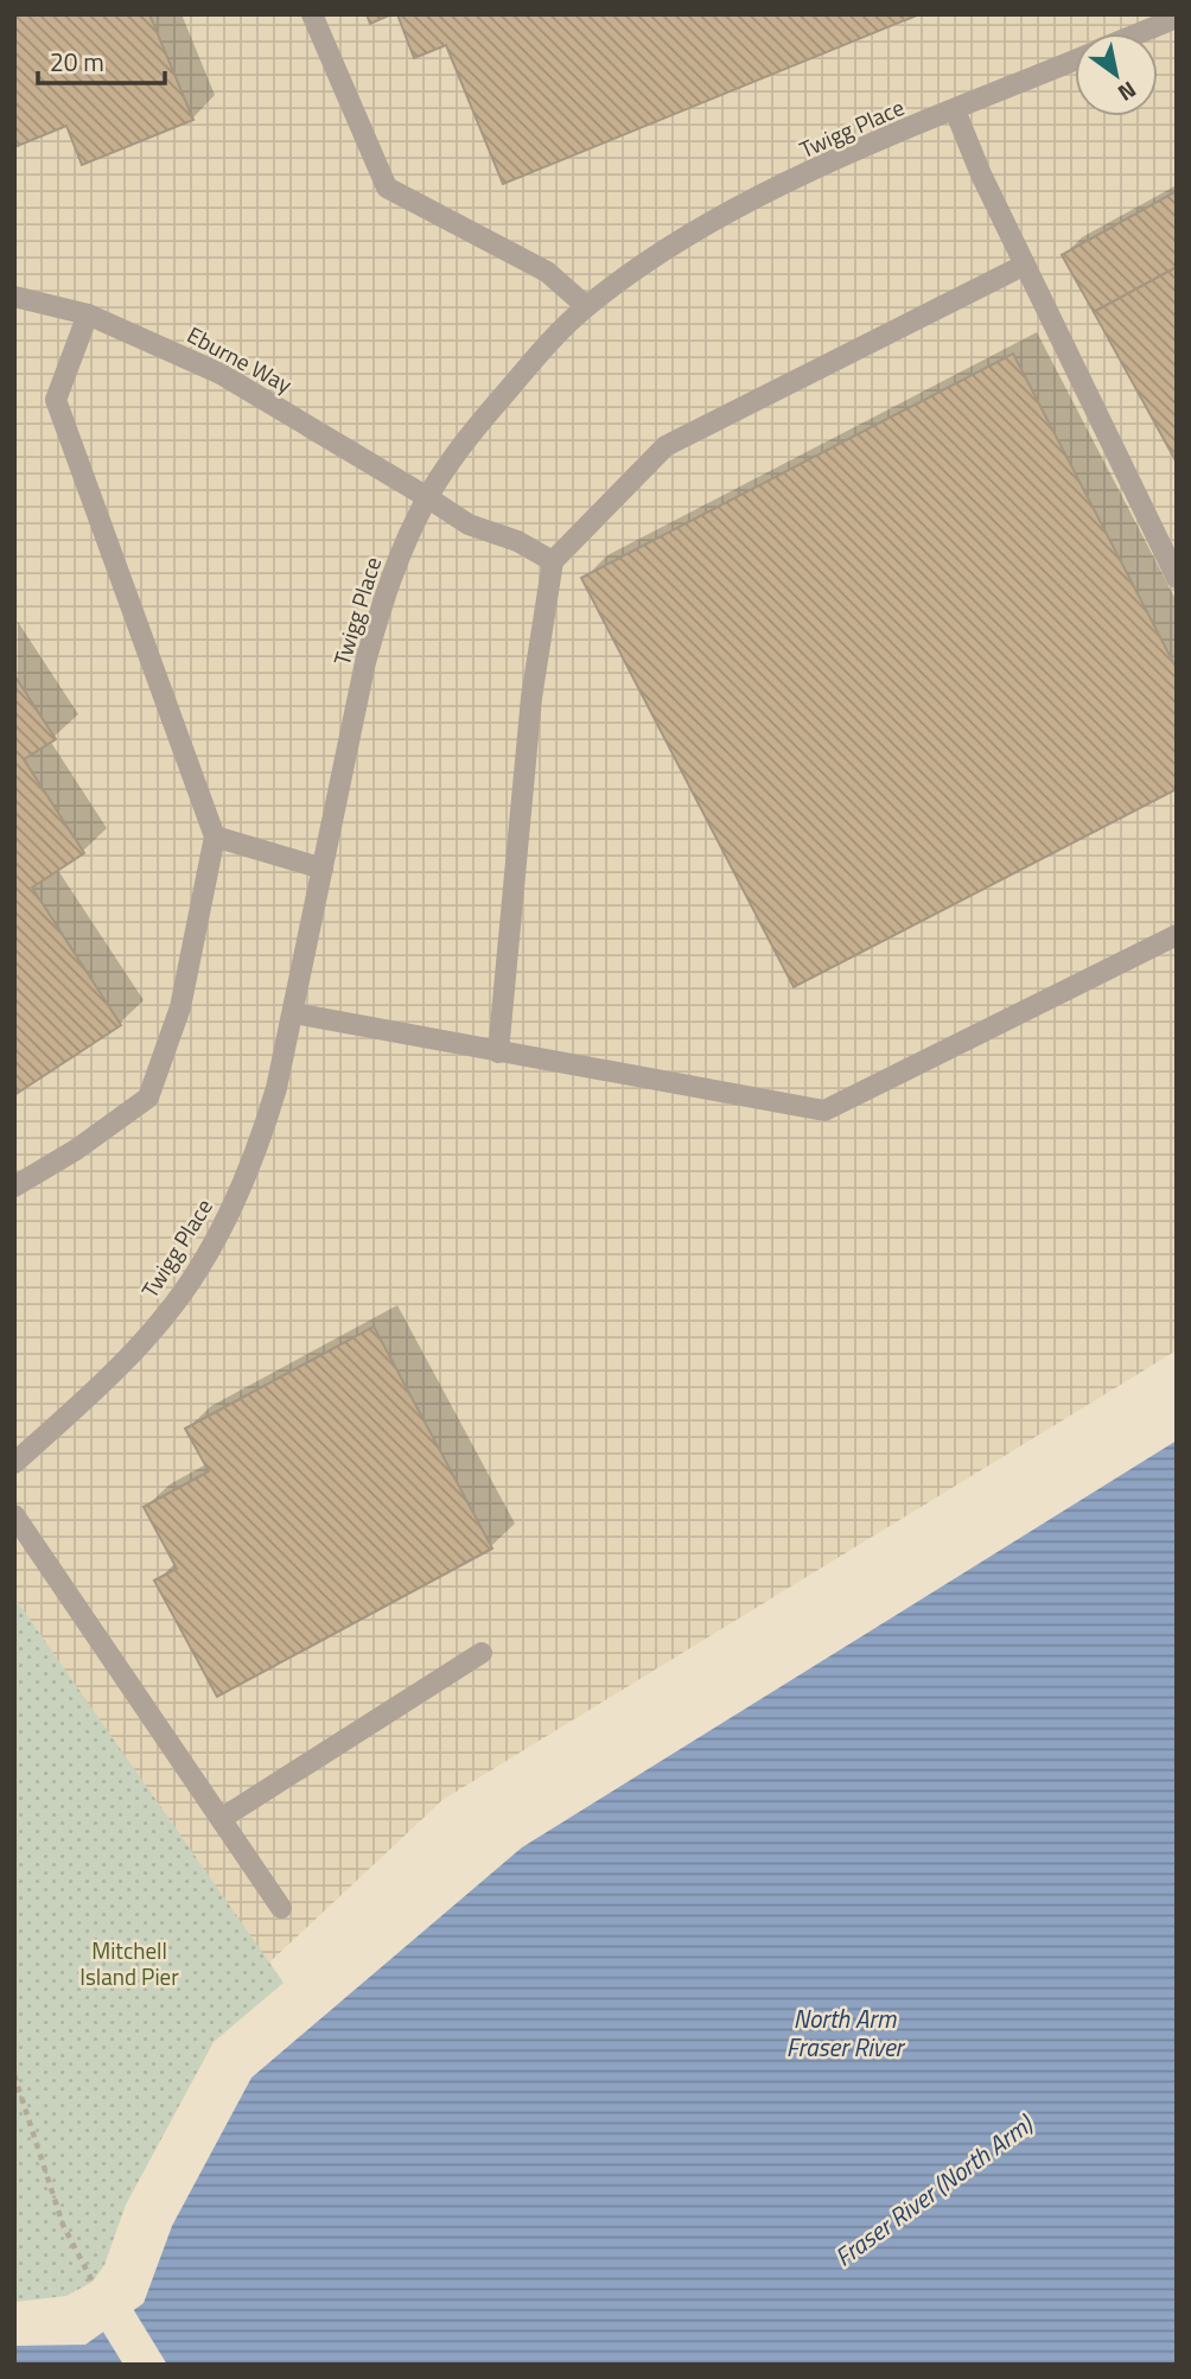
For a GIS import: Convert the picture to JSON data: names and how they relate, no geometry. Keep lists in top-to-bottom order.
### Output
{
  "streets": {
    "street": ["Twigg Place", "Eburne Way"]
  },
  "crossings": [
    ["Twigg Place", "Eburne Way"]
  ],
  "water": ["North Arm Fraser River", "Fraser River (North Arm)"],
  "parks": ["Mitchell Island Pier"],
  "scale_bar": "20 m",
  "north": "bottom right"
}
